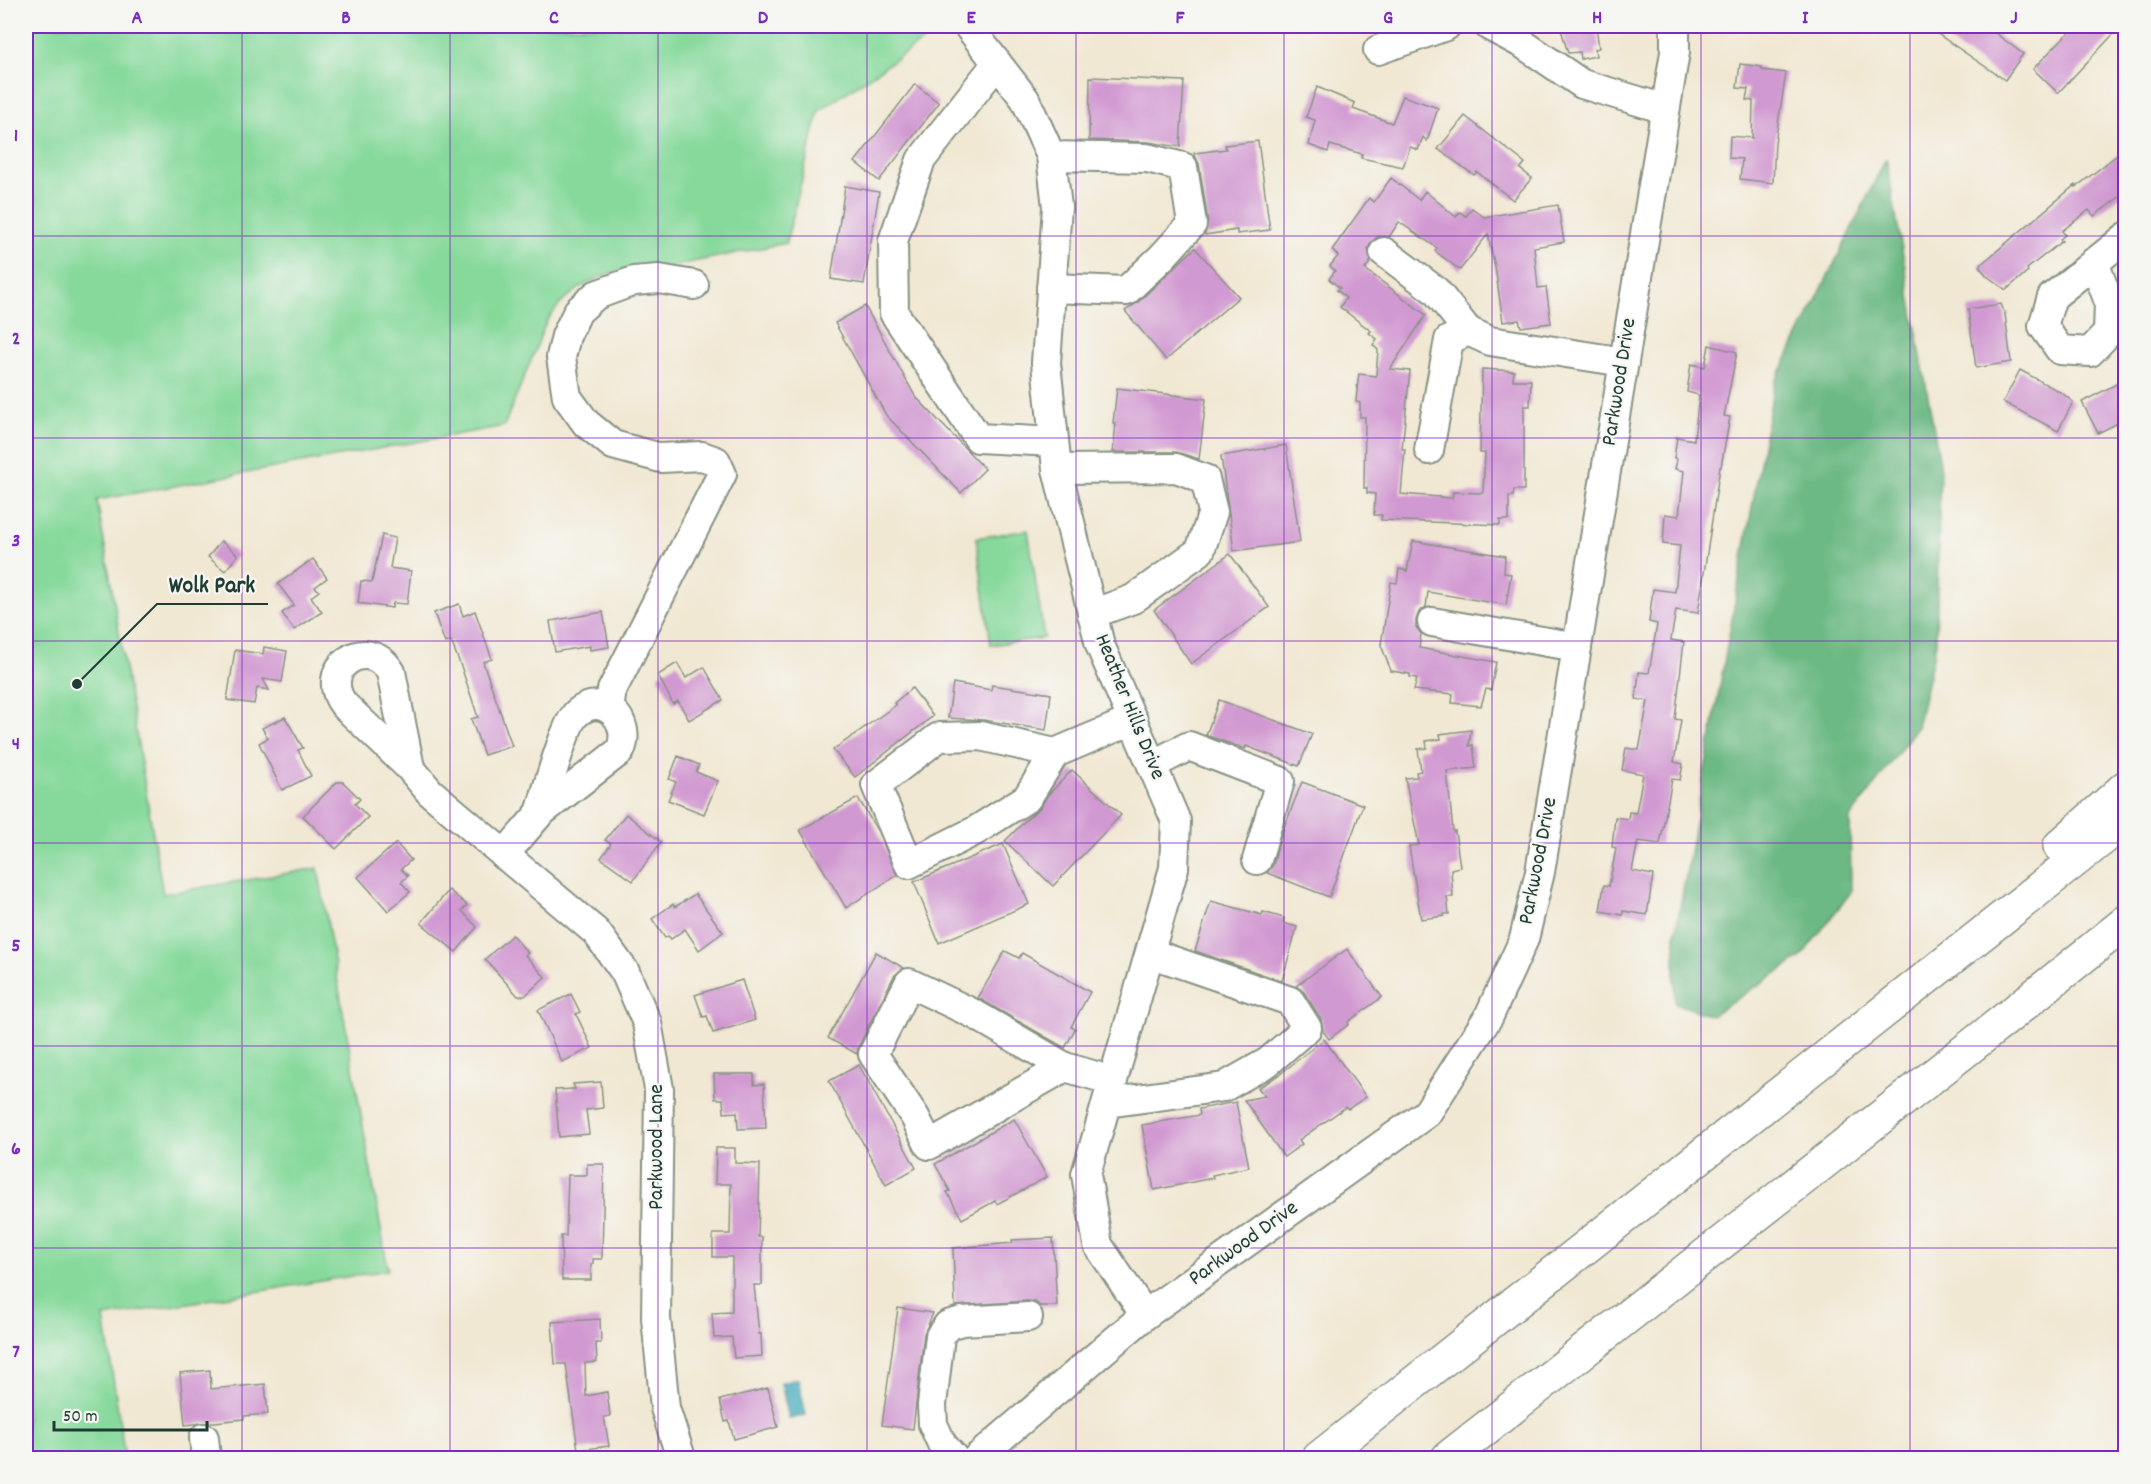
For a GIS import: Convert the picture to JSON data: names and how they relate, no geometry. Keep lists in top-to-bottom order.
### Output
{
  "streets": {
    "street": ["Parkwood Drive", "Heather Hills Drive", "Parkwood Lane"]
  },
  "crossings": [
    ["Parkwood Drive", "Heather Hills Drive"]
  ],
  "places": ["Wolk Park"],
  "scale_bar": "50 m",
  "grid": {
    "columns": [
      "A",
      "B",
      "C",
      "D",
      "E",
      "F",
      "G",
      "H",
      "I",
      "J"
    ],
    "rows": [
      "1",
      "2",
      "3",
      "4",
      "5",
      "6",
      "7"
    ]
  }
}
